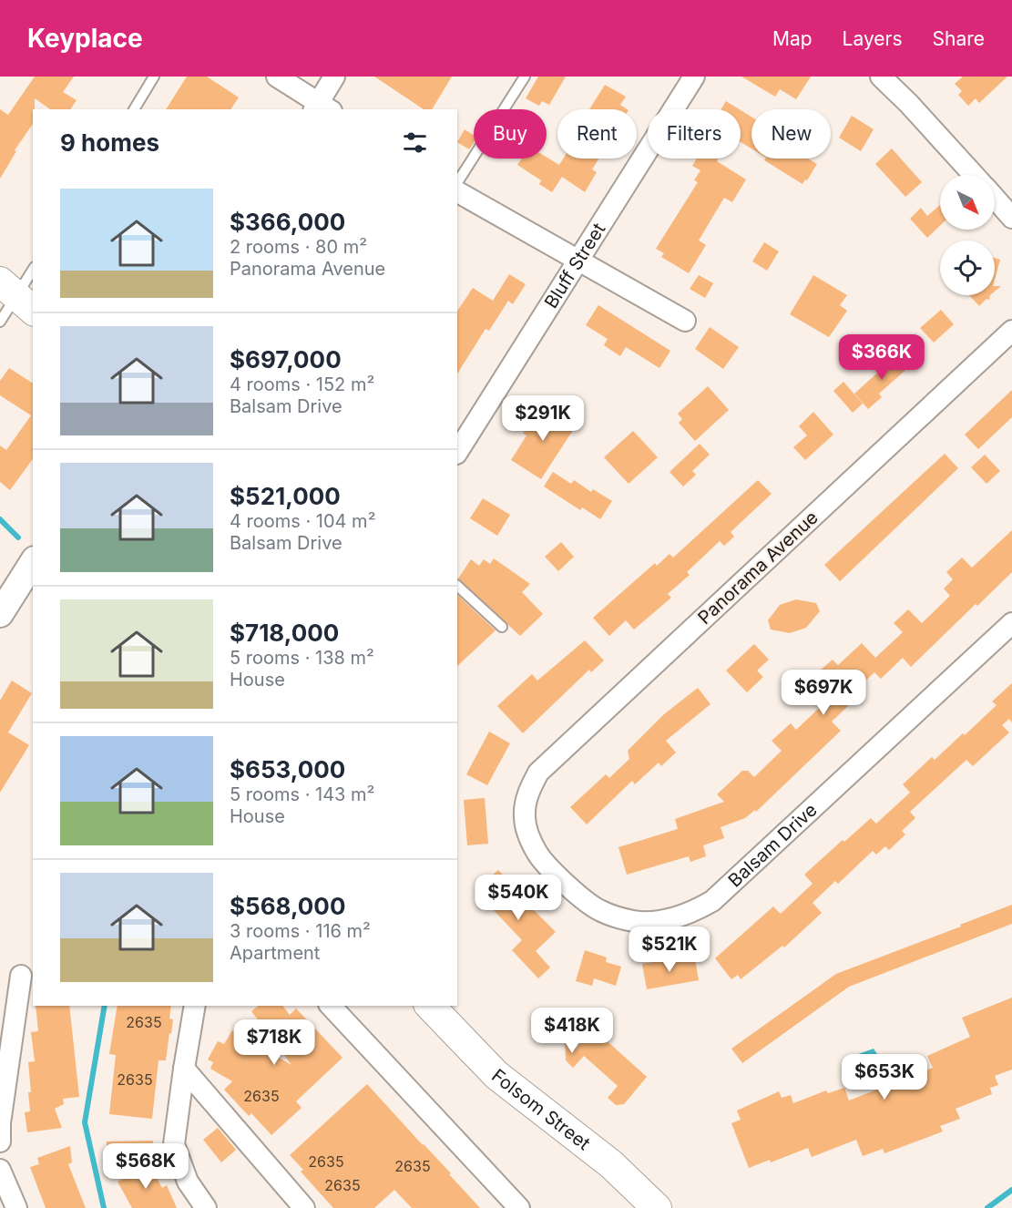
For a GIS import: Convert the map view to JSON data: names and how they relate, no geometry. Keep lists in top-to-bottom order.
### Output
{
  "streets": {
    "main road": ["Folsom Street"],
    "street": ["Bluff Street", "Panorama Avenue", "Balsam Drive"]
  },
  "crossings": [
    ["Panorama Avenue", "Balsam Drive"]
  ],
  "house_numbers": [
    "2635",
    "2635",
    "2635",
    "2635",
    "2635",
    "2635"
  ],
  "north": "bottom right",
  "page": {
    "header": "Keyplace",
    "nav": ["Map", "Layers", "Share"],
    "chip": [
      "Buy",
      "Rent",
      "Filters",
      "New"
    ],
    "heading": "9 homes",
    "list": [
      {
        "name": "$366,000",
        "note": "2 rooms · 80 m² · Panorama Avenue"
      },
      {
        "name": "$697,000",
        "note": "4 rooms · 152 m² · Balsam Drive"
      },
      {
        "name": "$521,000",
        "note": "4 rooms · 104 m² · Balsam Drive"
      },
      {
        "name": "$718,000",
        "note": "5 rooms · 138 m² · House"
      },
      {
        "name": "$653,000",
        "note": "5 rooms · 143 m² · House"
      },
      {
        "name": "$568,000",
        "note": "3 rooms · 116 m² · Apartment"
      }
    ],
    "price": [
      "$366K",
      "$291K",
      "$697K",
      "$540K",
      "$521K",
      "$418K",
      "$718K",
      "$653K",
      "$568K"
    ]
  }
}
